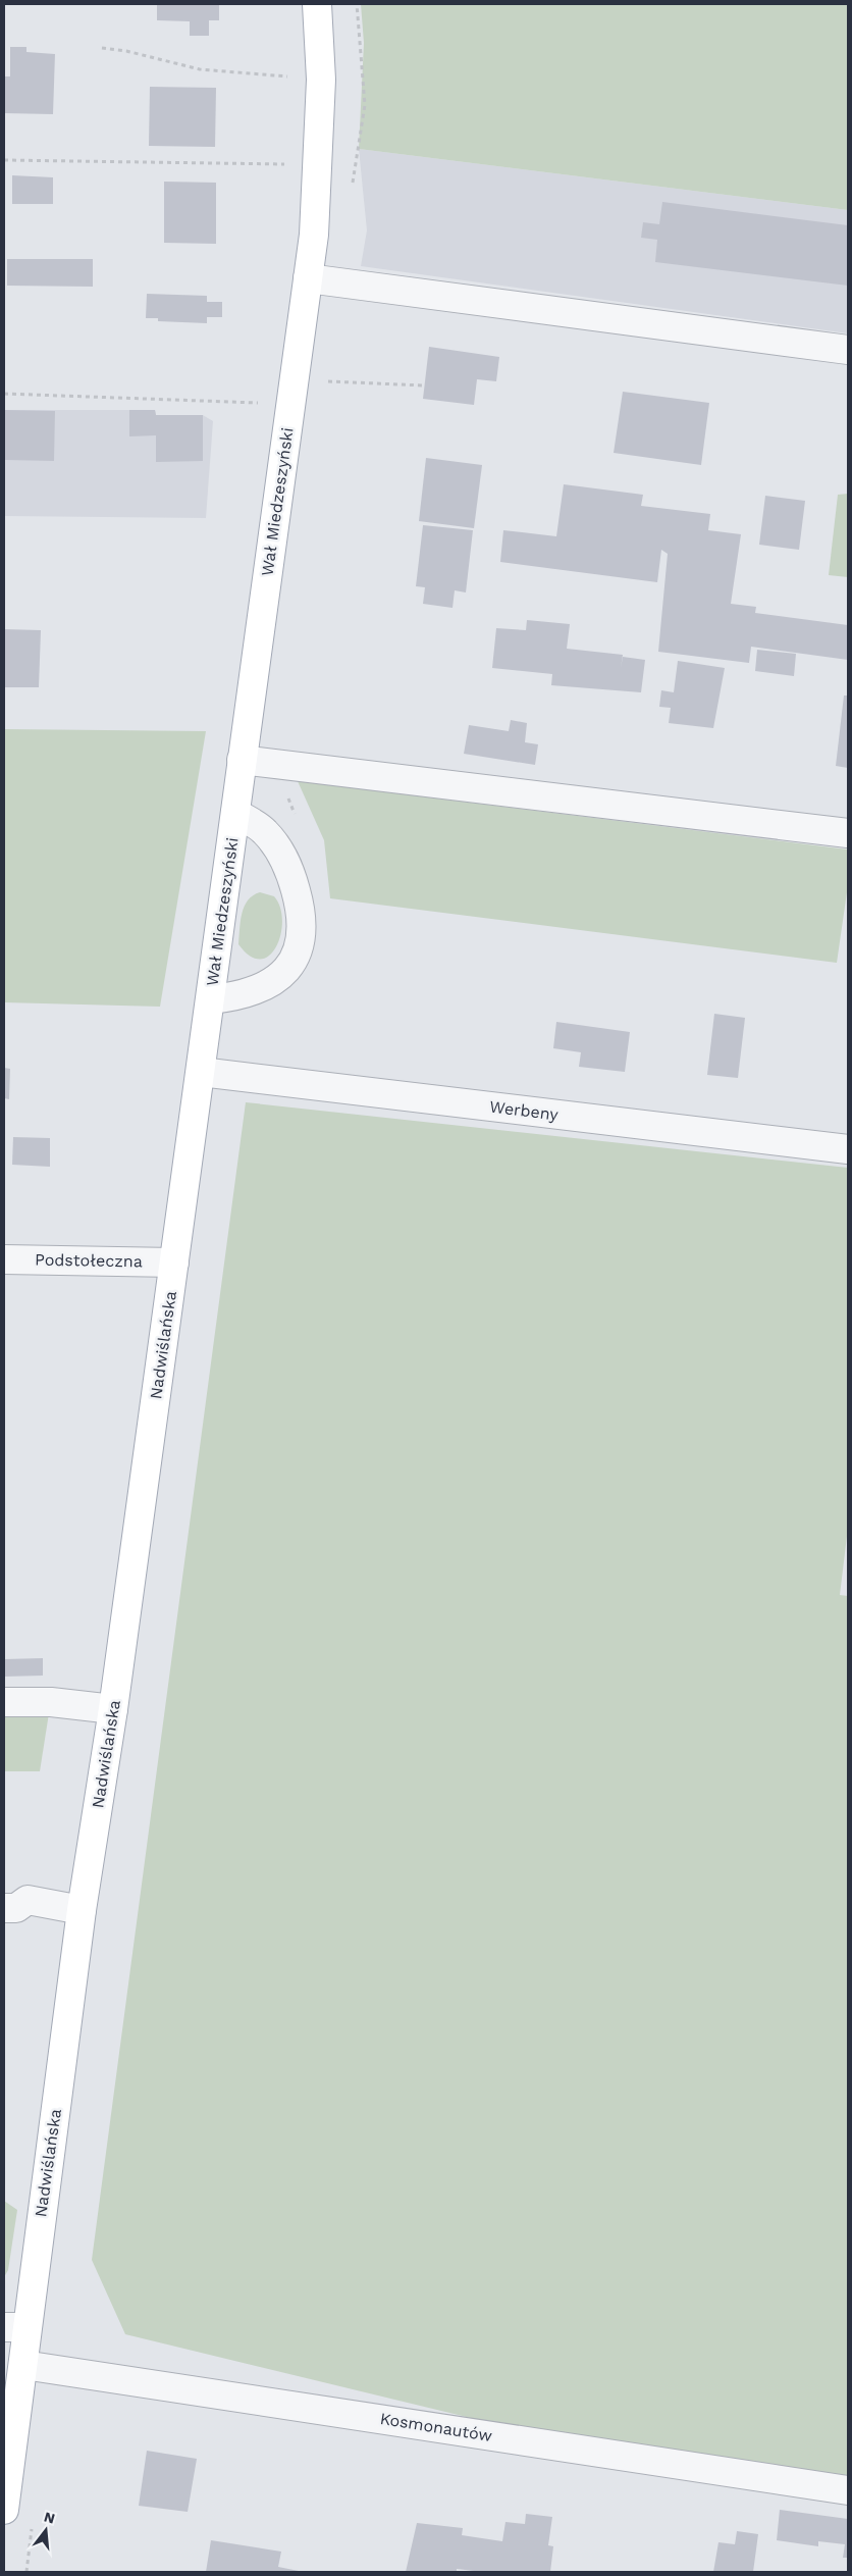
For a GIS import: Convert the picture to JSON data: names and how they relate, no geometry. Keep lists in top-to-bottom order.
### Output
{
  "streets": {
    "main road": ["Wał Miedzeszyński", "Nadwiślańska"],
    "street": ["Werbeny", "Podstołeczna", "Kosmonautów"]
  },
  "crossings": [
    ["Wał Miedzeszyński", "Nadwiślańska"],
    ["Werbeny", "Nadwiślańska"],
    ["Podstołeczna", "Nadwiślańska"],
    ["Nadwiślańska", "Kosmonautów"]
  ],
  "north": "top"
}
